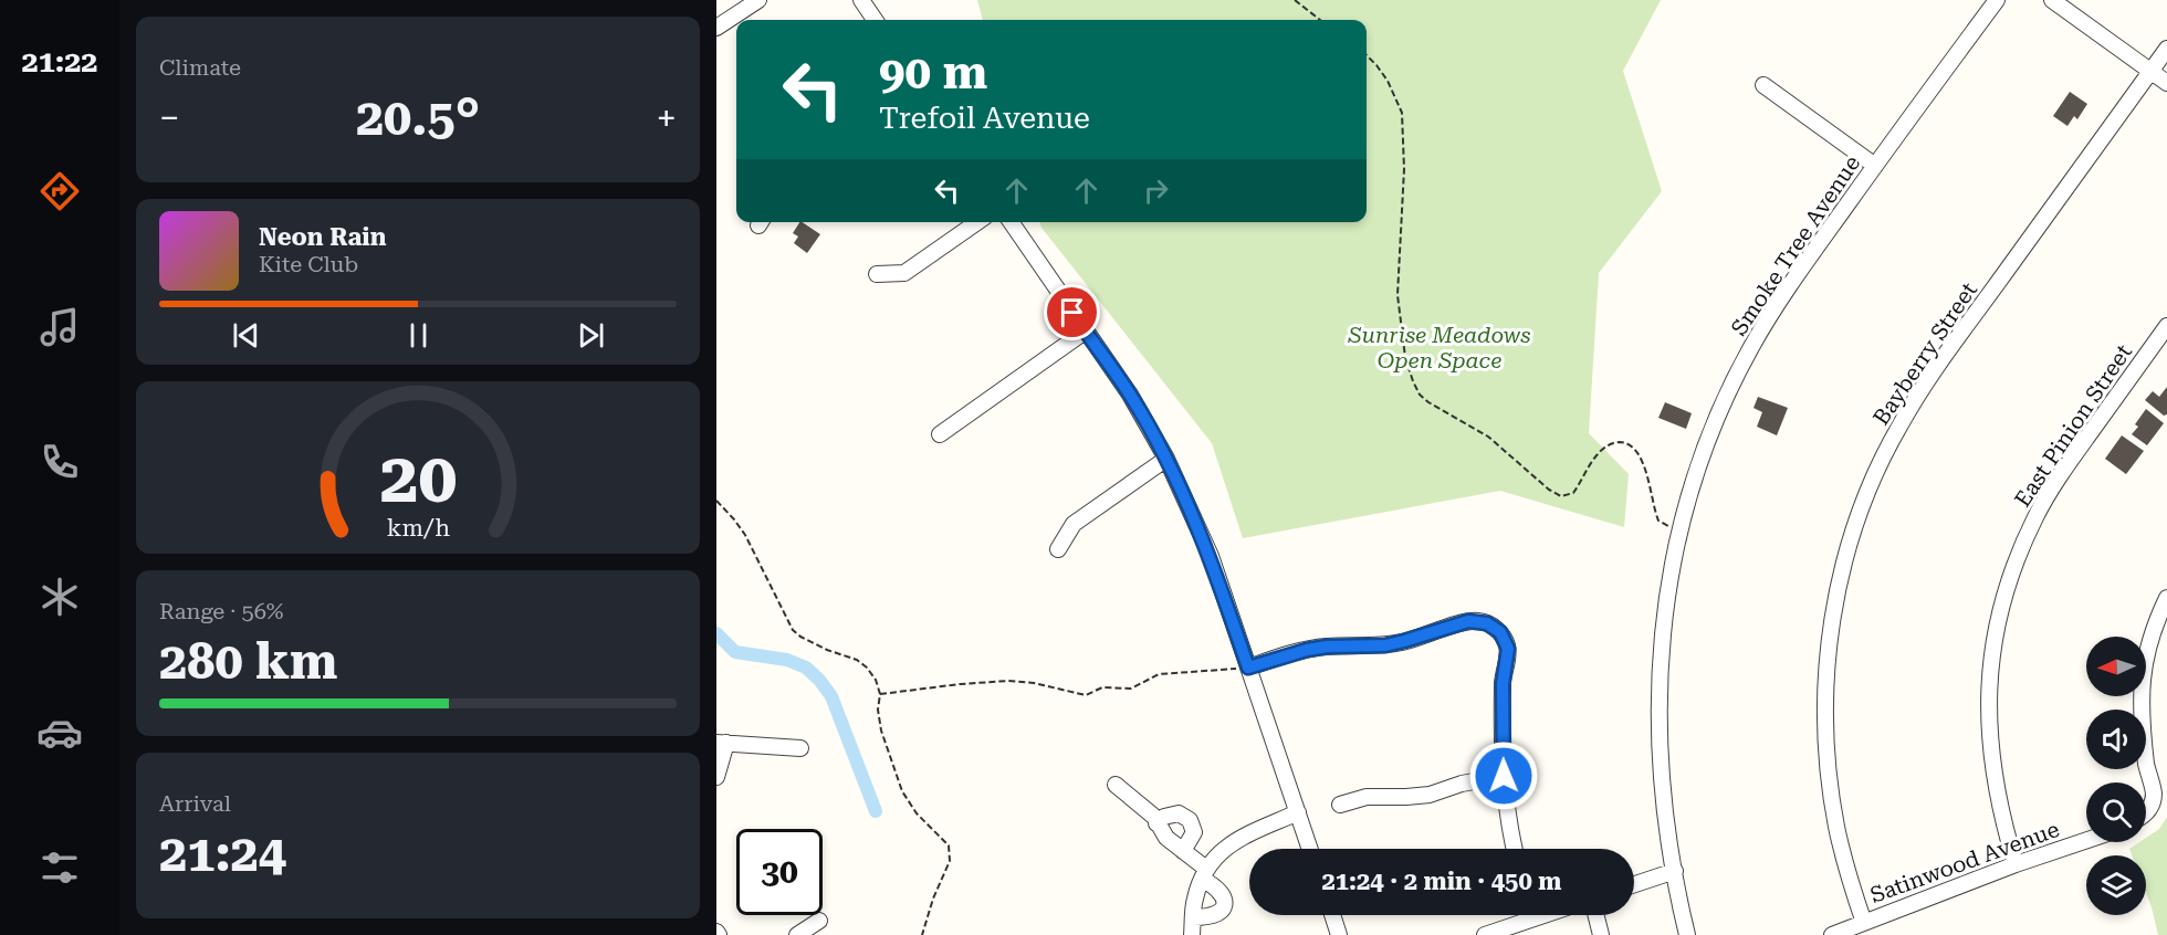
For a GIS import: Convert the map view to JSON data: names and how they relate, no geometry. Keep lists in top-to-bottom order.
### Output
{
  "streets": {
    "street": [
      "Smoke Tree Avenue",
      "Bayberry Street",
      "East Pinion Street",
      "Satinwood Avenue"
    ]
  },
  "crossings": [
    ["Bayberry Street", "Satinwood Avenue"],
    ["East Pinion Street", "Satinwood Avenue"]
  ],
  "parks": ["Sunrise Meadows Open Space"],
  "north": "left",
  "page": {
    "tabs": "21:22",
    "tile": [
      "Climate",
      ["Range · 56%", "280 km"],
      ["Arrival", "21:24"]
    ],
    "turn": ["90 m", "Trefoil Avenue"],
    "heat": ["−", "20.5°", "+"],
    "song": ["Neon Rain", "Kite Club"],
    "limit": "30",
    "trip": "21:24 · 2 min · 450 m",
    "gauge": ["20", "km/h"]
  }
}
